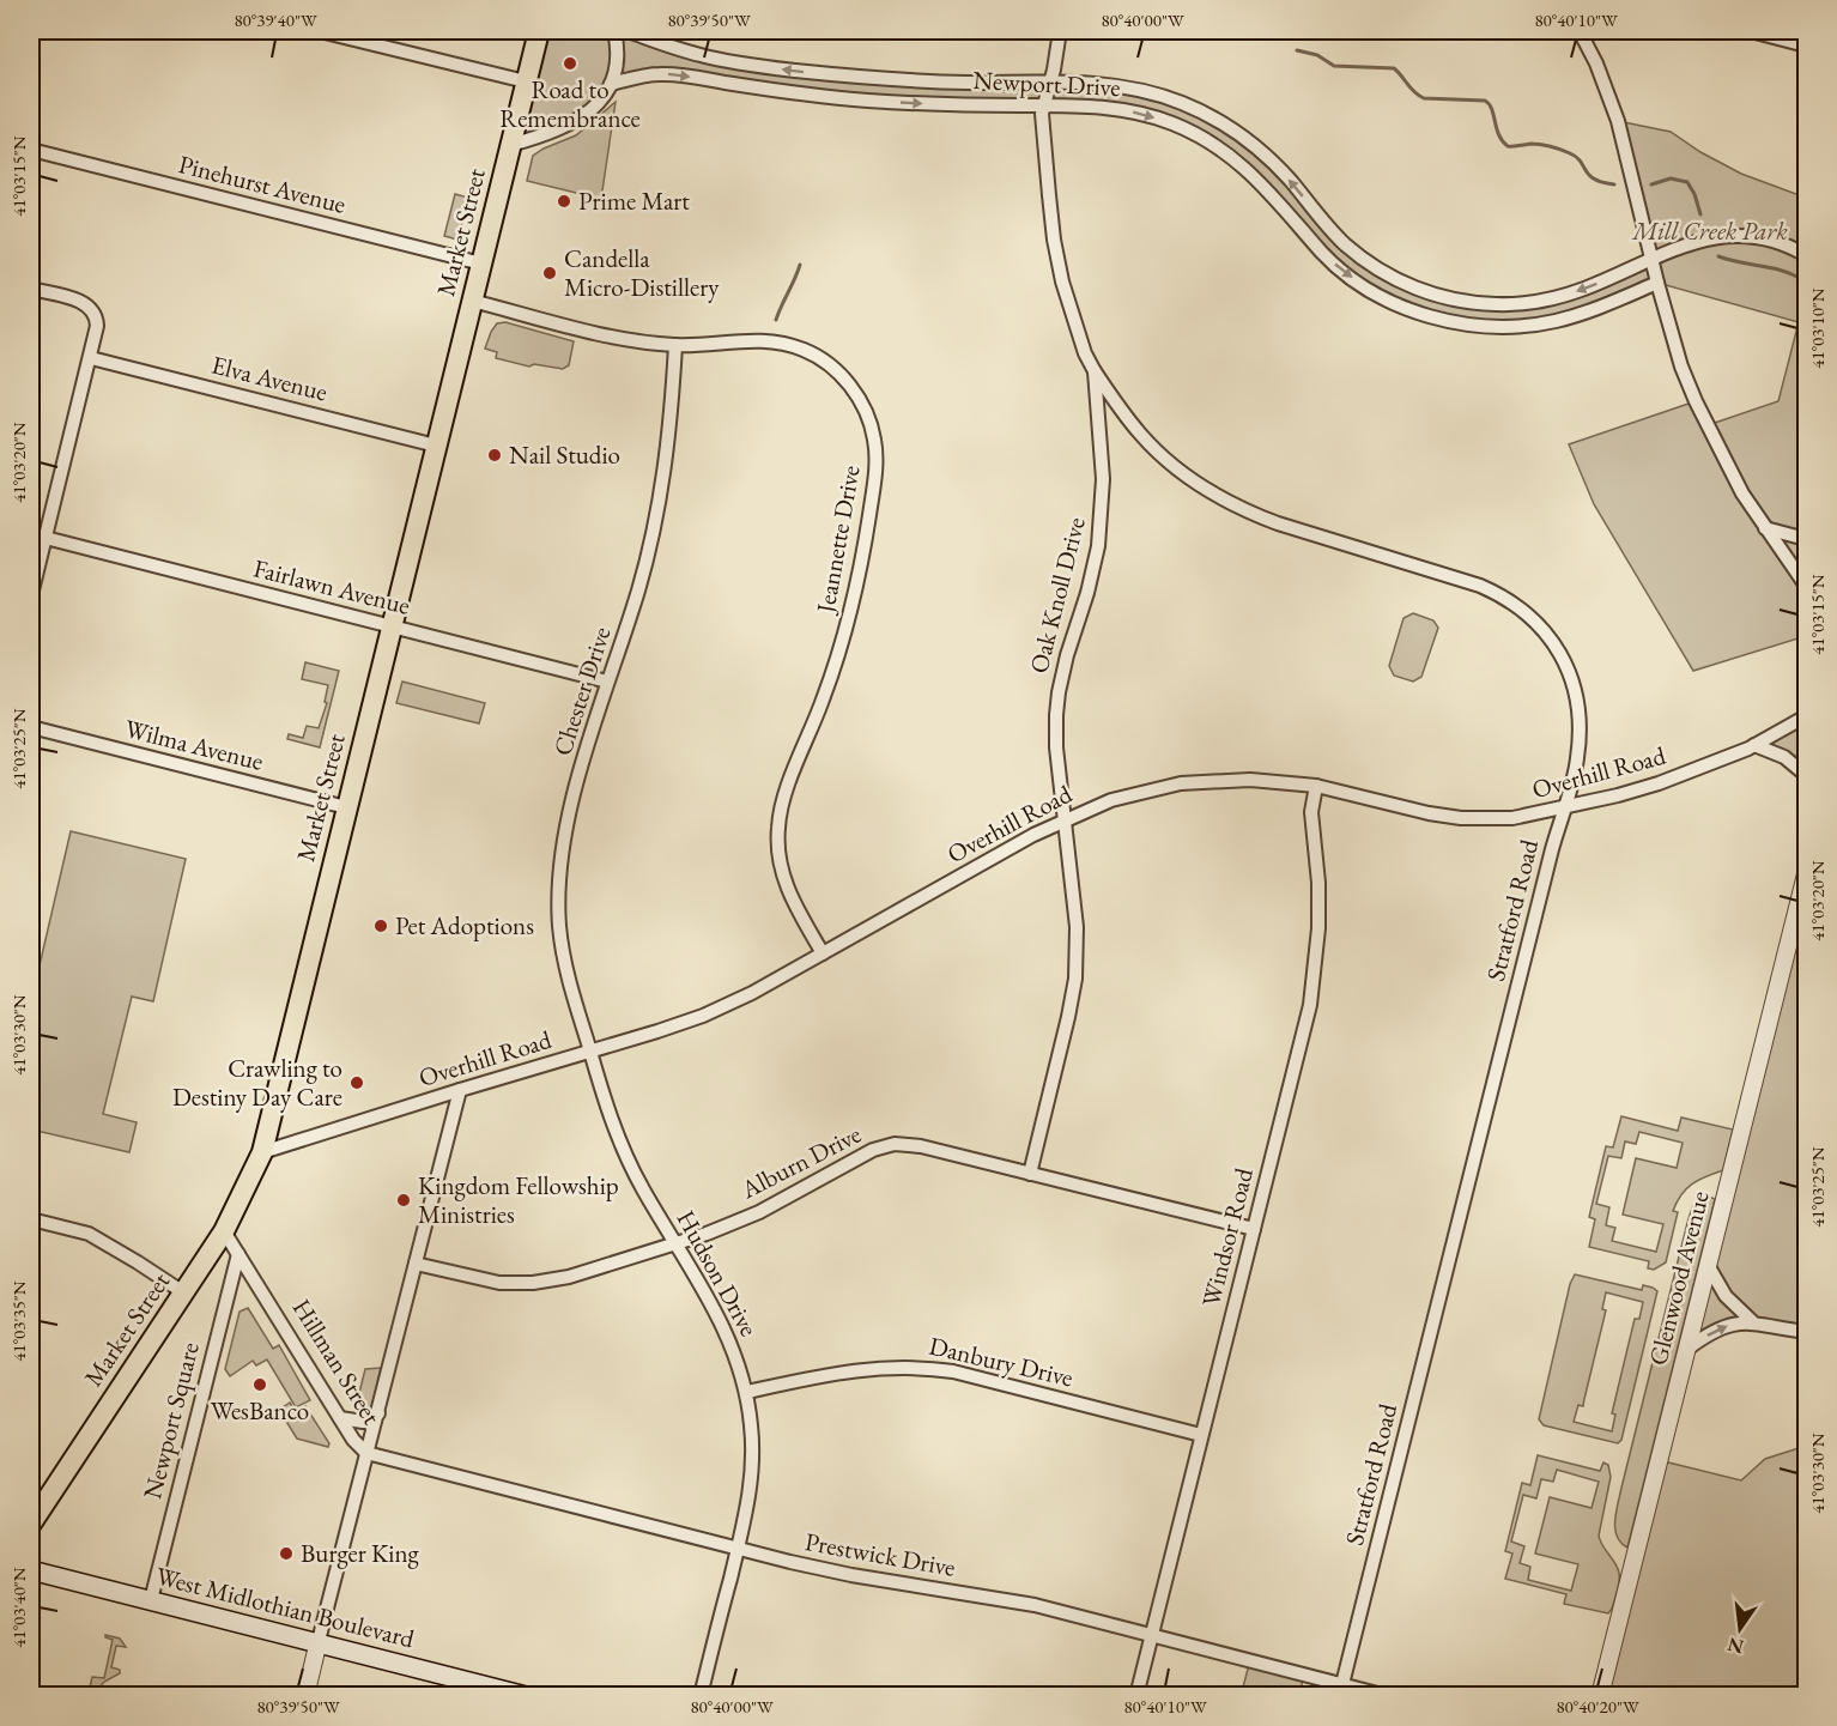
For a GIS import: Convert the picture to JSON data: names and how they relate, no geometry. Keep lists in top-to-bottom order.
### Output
{
  "streets": {
    "main road": ["Market Street", "West Midlothian Boulevard"],
    "street": [
      "Newport Drive",
      "Pinehurst Avenue",
      "Elva Avenue",
      "Jeannette Drive",
      "Fairlawn Avenue",
      "Oak Knoll Drive",
      "Chester Drive",
      "Wilma Avenue",
      "Overhill Road",
      "Stratford Road",
      "Alburn Drive",
      "Windsor Road",
      "Hudson Drive",
      "Glenwood Avenue",
      "Hillman Street",
      "Danbury Drive",
      "Newport Square",
      "Prestwick Drive"
    ]
  },
  "crossings": [
    ["Newport Drive", "Oak Knoll Drive"],
    ["Pinehurst Avenue", "Market Street"],
    ["Market Street", "Elva Avenue"],
    ["Market Street", "Jeannette Drive"],
    ["Market Street", "Fairlawn Avenue"],
    ["Market Street", "Wilma Avenue"],
    ["Market Street", "Overhill Road"],
    ["Market Street", "Hillman Street"],
    ["Jeannette Drive", "Chester Drive"],
    ["Jeannette Drive", "Overhill Road"],
    ["Fairlawn Avenue", "Chester Drive"],
    ["Oak Knoll Drive", "Overhill Road"],
    ["Oak Knoll Drive", "Stratford Road"],
    ["Oak Knoll Drive", "Alburn Drive"],
    ["Chester Drive", "Overhill Road"],
    ["Chester Drive", "Hudson Drive"],
    ["Overhill Road", "Stratford Road"],
    ["Overhill Road", "Windsor Road"],
    ["Overhill Road", "Hudson Drive"],
    ["Stratford Road", "Prestwick Drive"],
    ["Alburn Drive", "Windsor Road"],
    ["Alburn Drive", "Hudson Drive"],
    ["Windsor Road", "Danbury Drive"],
    ["Windsor Road", "Prestwick Drive"],
    ["Hudson Drive", "Danbury Drive"],
    ["Hudson Drive", "Prestwick Drive"],
    ["Hillman Street", "Newport Square"],
    ["Hillman Street", "Prestwick Drive"],
    ["Hillman Street", "West Midlothian Boulevard"],
    ["Newport Square", "West Midlothian Boulevard"]
  ],
  "parks": ["Mill Creek Park"],
  "places": [
    "Road to Remembrance",
    "Prime Mart",
    "Candella Micro-Distillery",
    "Nail Studio",
    "Pet Adoptions",
    "Crawling to Destiny Day Care",
    "Kingdom Fellowship Ministries",
    "WesBanco",
    "Burger King"
  ],
  "north": "bottom",
  "coordinates": [
    "80°39'40\"W",
    "80°39'50\"W",
    "80°40'00\"W",
    "80°40'10\"W",
    "41°03'15\"N",
    "41°03'10\"N",
    "41°03'20\"N",
    "41°03'25\"N",
    "41°03'30\"N",
    "41°03'35\"N",
    "41°03'40\"N",
    "80°40'20\"W"
  ]
}
